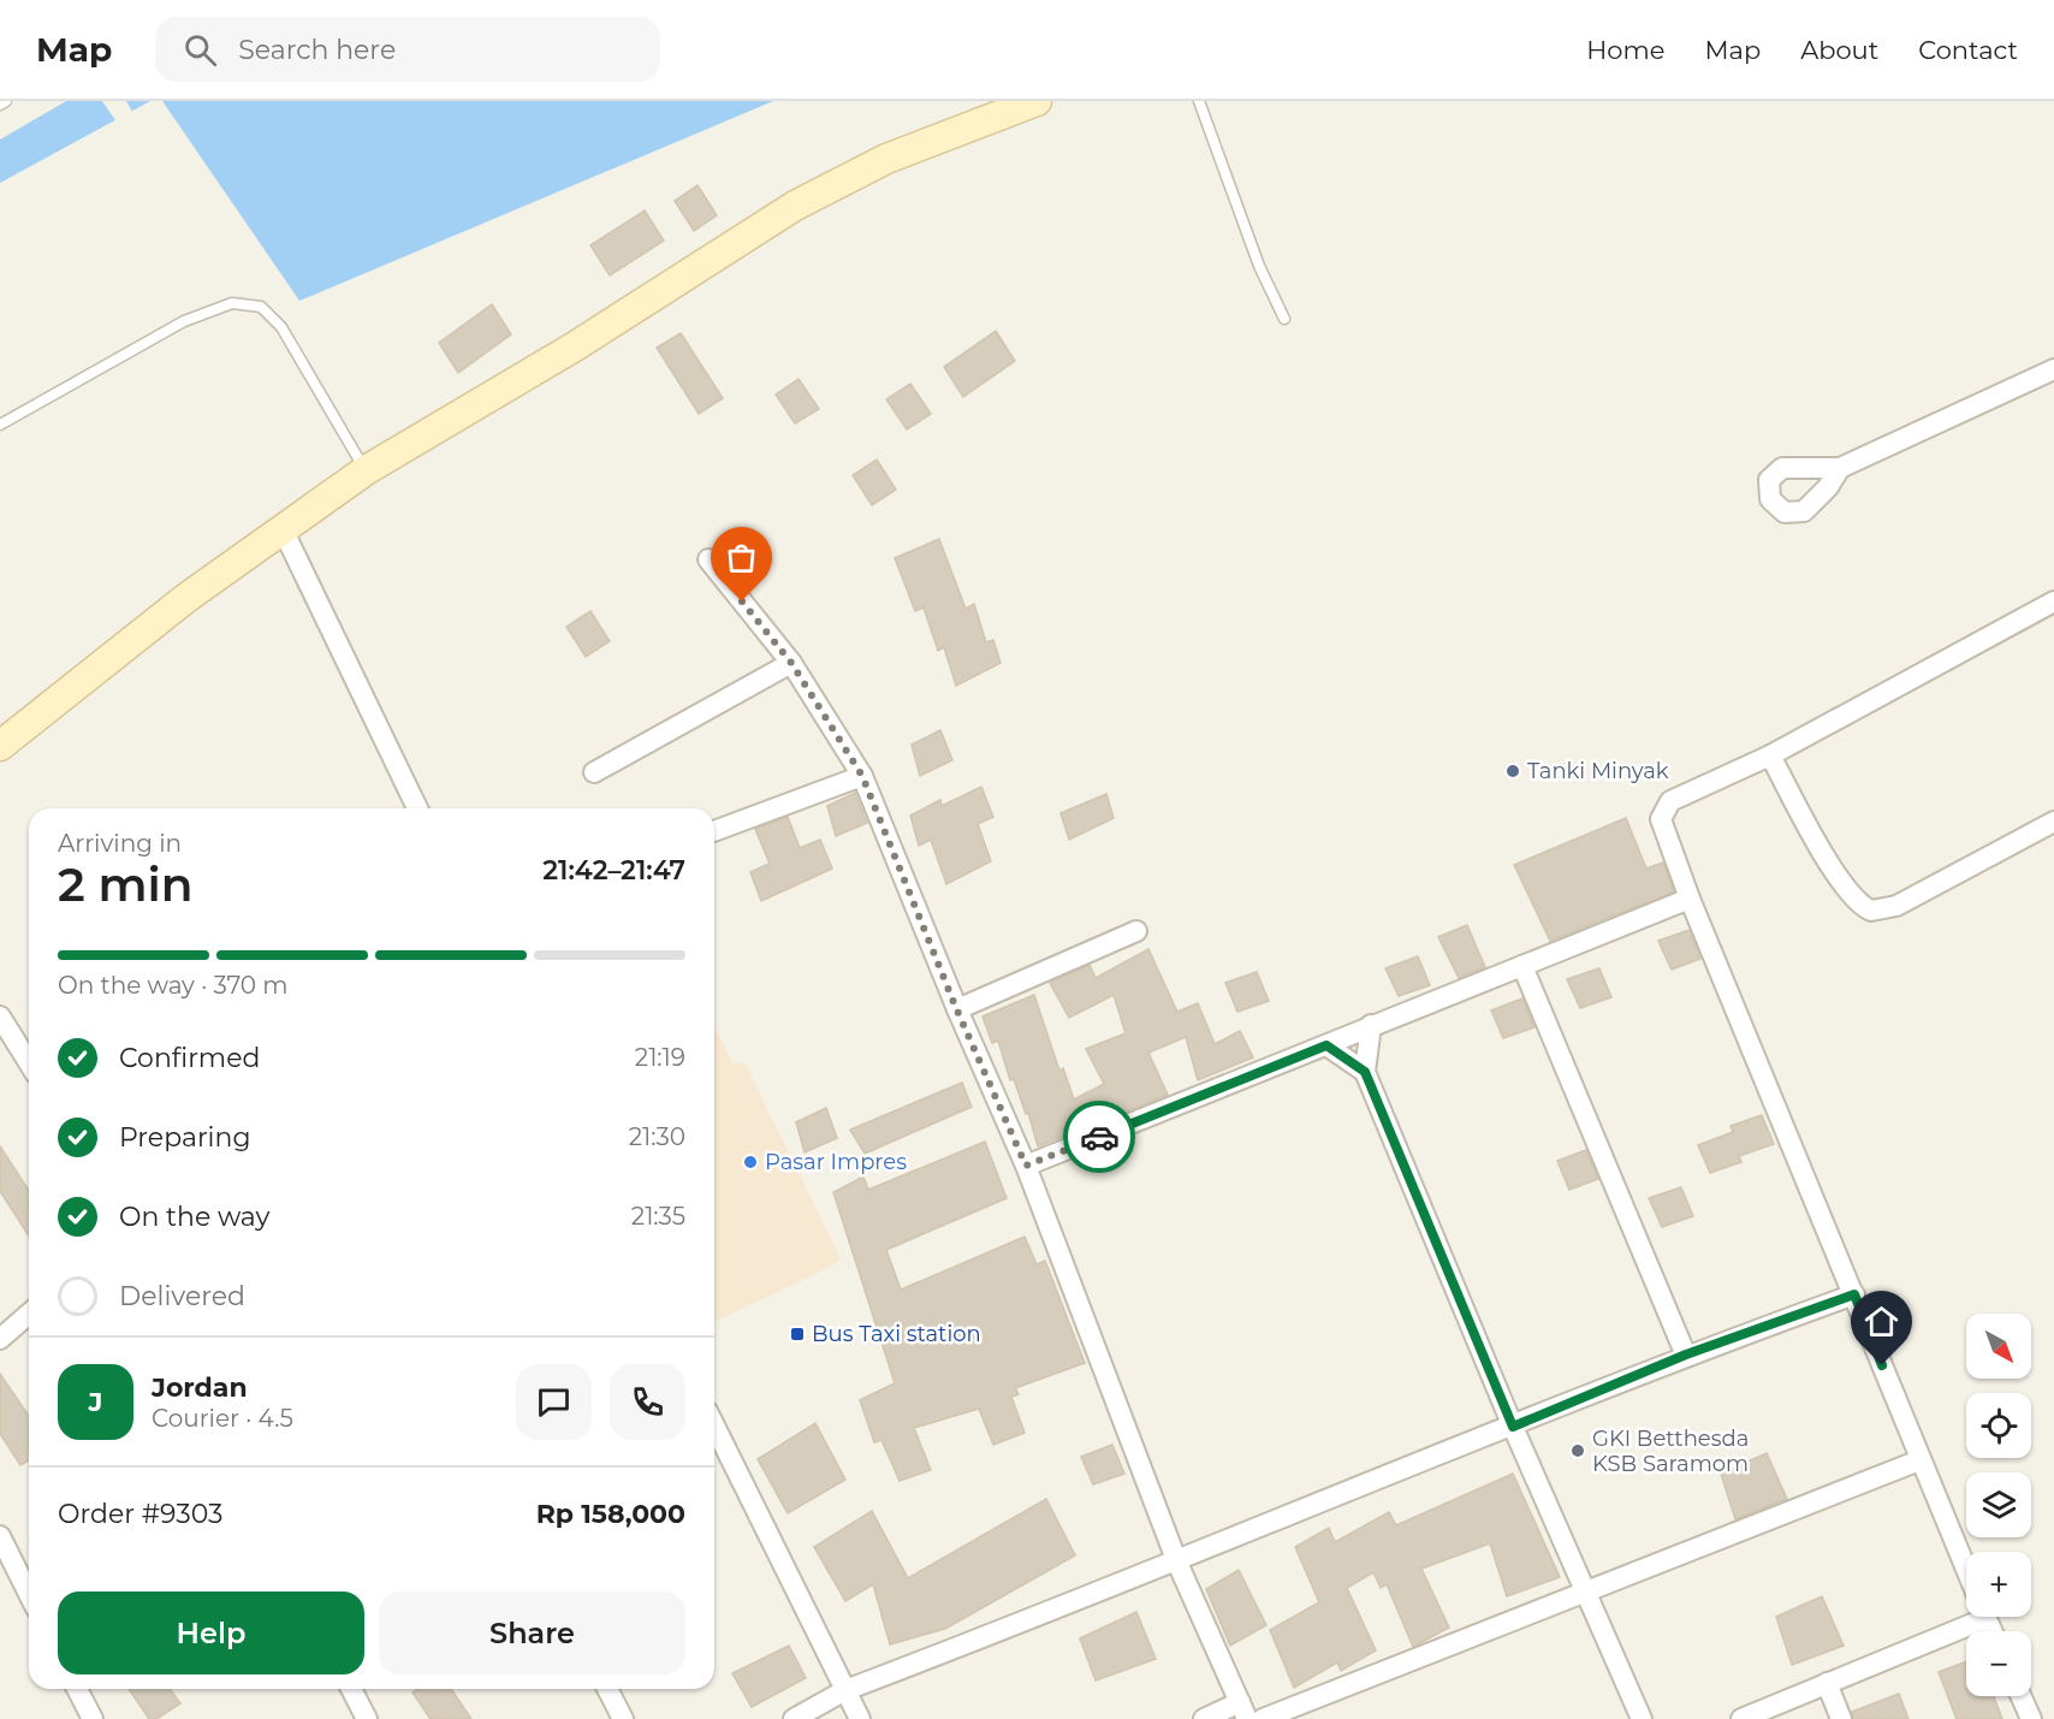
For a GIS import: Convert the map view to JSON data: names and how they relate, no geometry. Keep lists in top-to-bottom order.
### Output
{
  "places": {
    "other": ["Tanki Minyak", "Pasar Impres", "GKI Betthesda KSB Saramom"],
    "transit": ["Bus Taxi station"]
  },
  "north": "bottom right",
  "page": {
    "header": "Map",
    "search": "Search here",
    "nav": [
      "Home",
      "Map",
      "About",
      "Contact"
    ],
    "heading": ["2 min", "Arriving in", "21:42–21:47"],
    "panel": [
      "Jordan",
      "Courier · 4.5",
      "Order #9303",
      "Rp 158,000"
    ],
    "bar": "On the way · 370 m",
    "list": [
      ["Confirmed", "21:19"],
      ["Preparing", "21:30"],
      ["On the way", "21:35"],
      "Delivered"
    ],
    "map_buttons": ["+", "−"],
    "round": "J",
    "buttons": ["Help", "Share"]
  }
}
